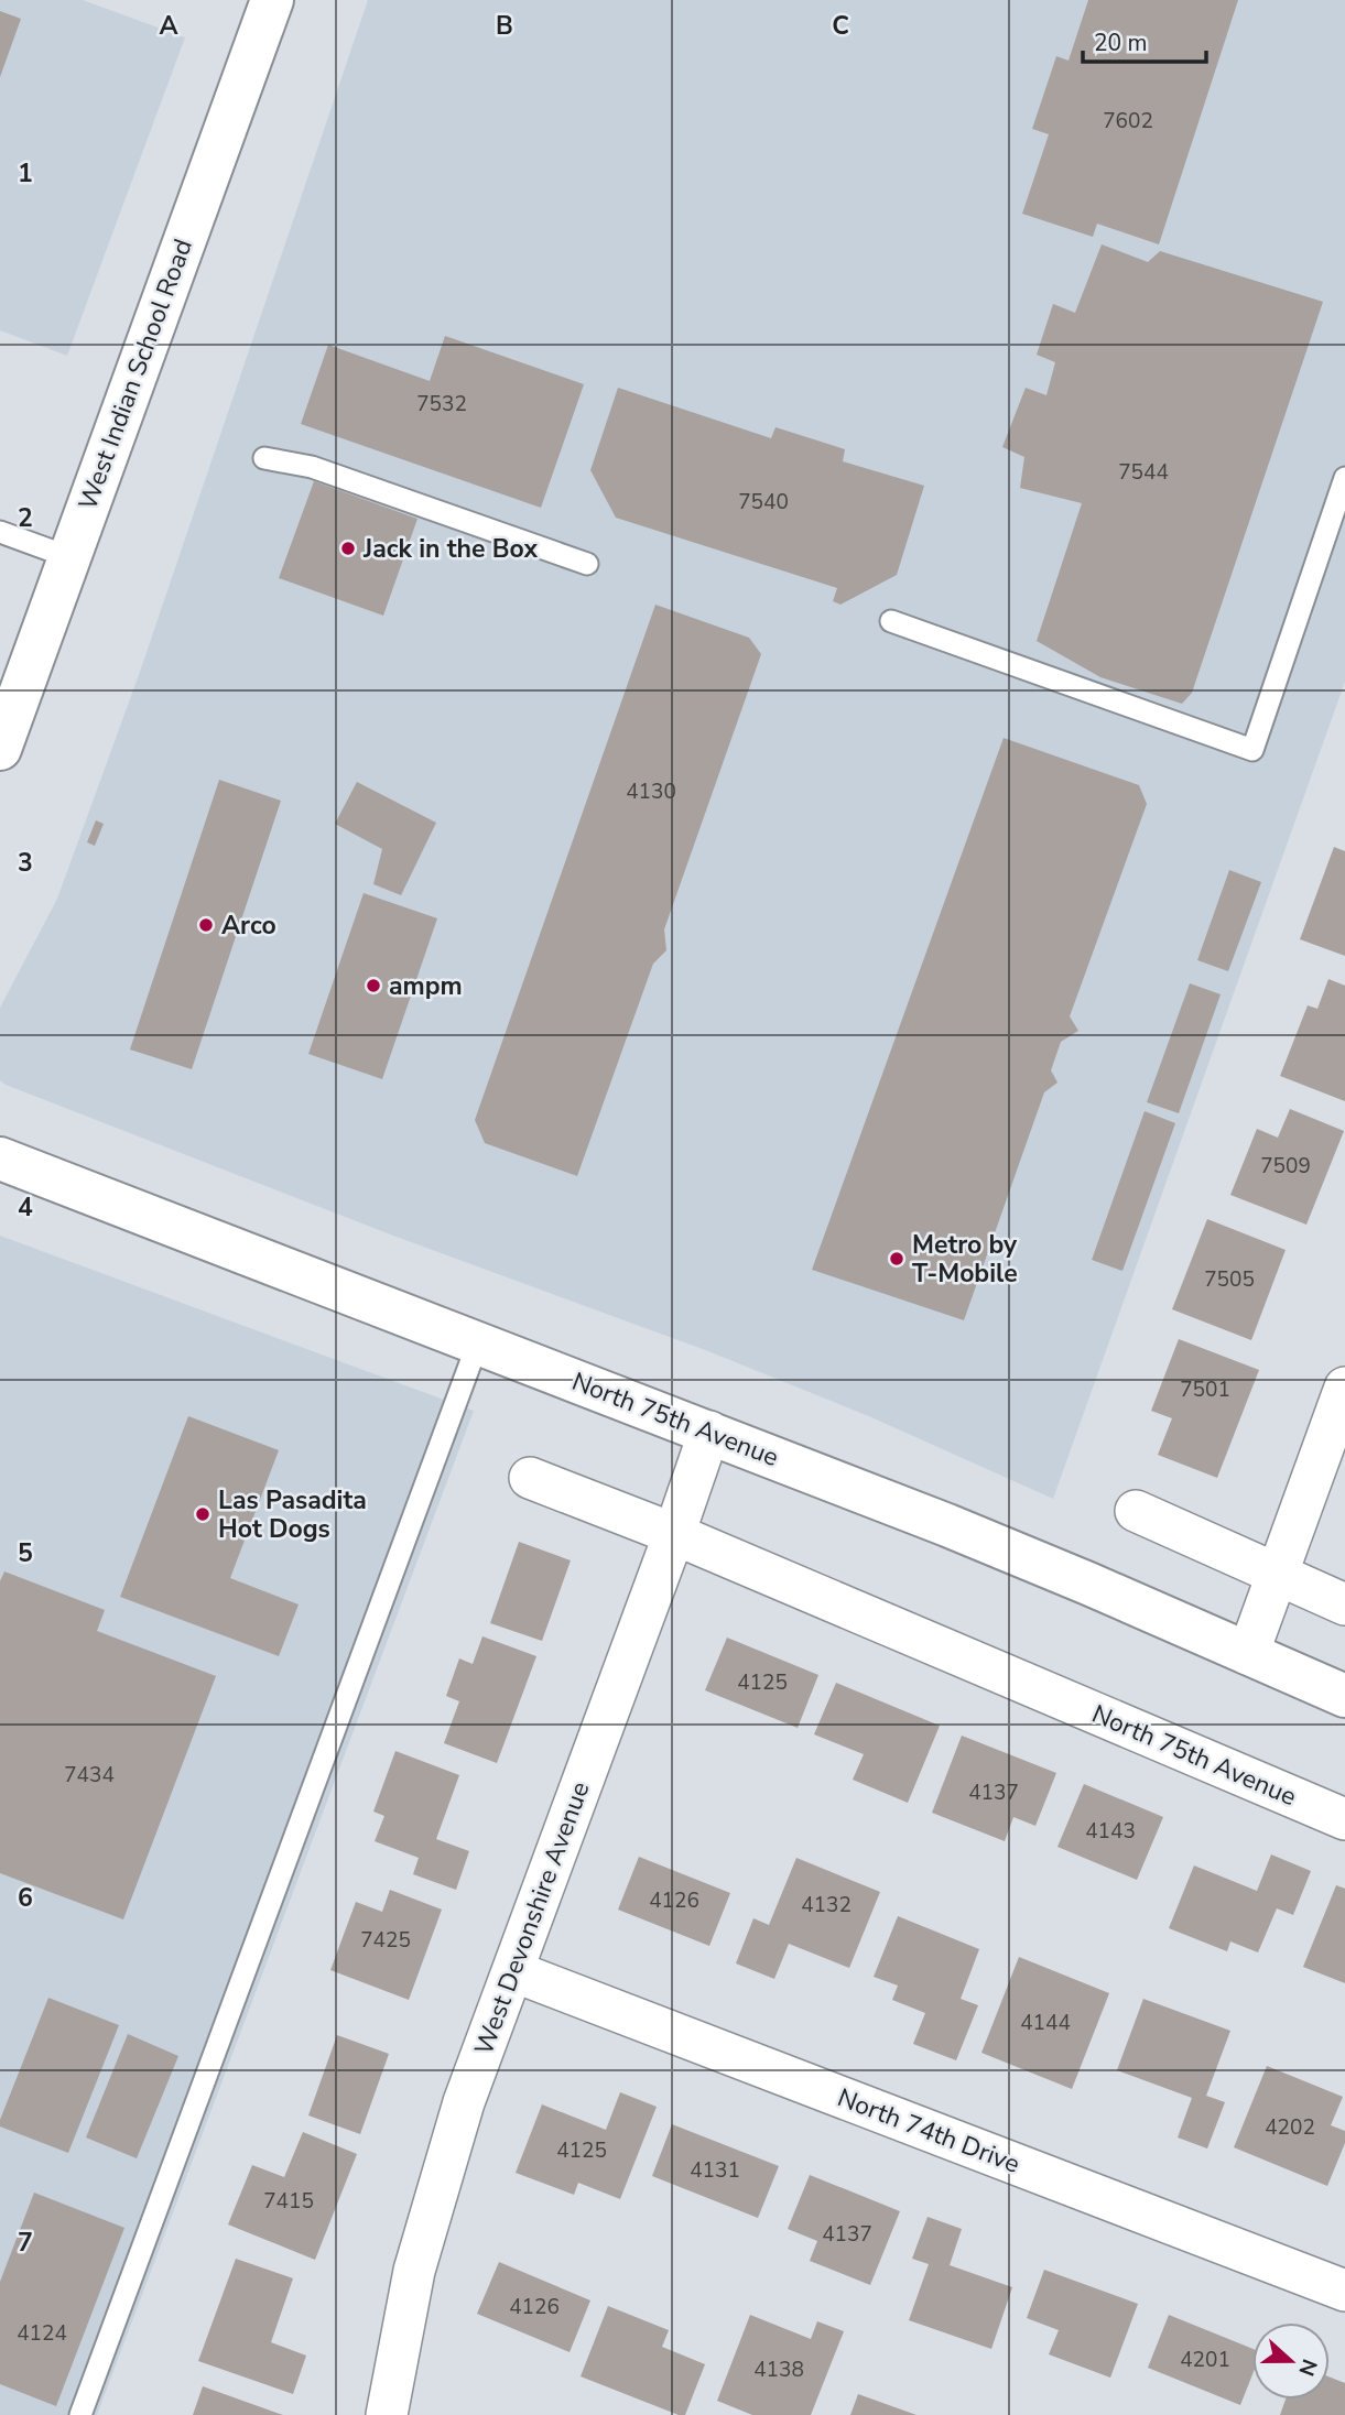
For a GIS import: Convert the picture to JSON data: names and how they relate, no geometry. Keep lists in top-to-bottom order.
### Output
{
  "streets": {
    "main road": ["West Indian School Road", "North 75th Avenue"],
    "street": ["West Devonshire Avenue", "North 74th Drive"]
  },
  "crossings": [
    ["North 75th Avenue", "West Devonshire Avenue"],
    ["West Devonshire Avenue", "North 74th Drive"]
  ],
  "places": [
    "Jack in the Box",
    "Arco",
    "ampm",
    "Metro by T-Mobile",
    "Las Pasadita Hot Dogs"
  ],
  "house_numbers": [
    "7602",
    "7532",
    "7544",
    "7540",
    "4130",
    "7509",
    "7505",
    "7501",
    "4125",
    "7434",
    "4137",
    "4143",
    "4126",
    "4132",
    "7425",
    "4144",
    "4202",
    "4125",
    "4131",
    "7415",
    "4137",
    "4126",
    "4124",
    "4201",
    "4138"
  ],
  "scale_bar": "20 m",
  "north": "right",
  "grid": {
    "columns": ["A", "B", "C"],
    "rows": [
      "1",
      "2",
      "3",
      "4",
      "5",
      "6",
      "7"
    ]
  }
}
